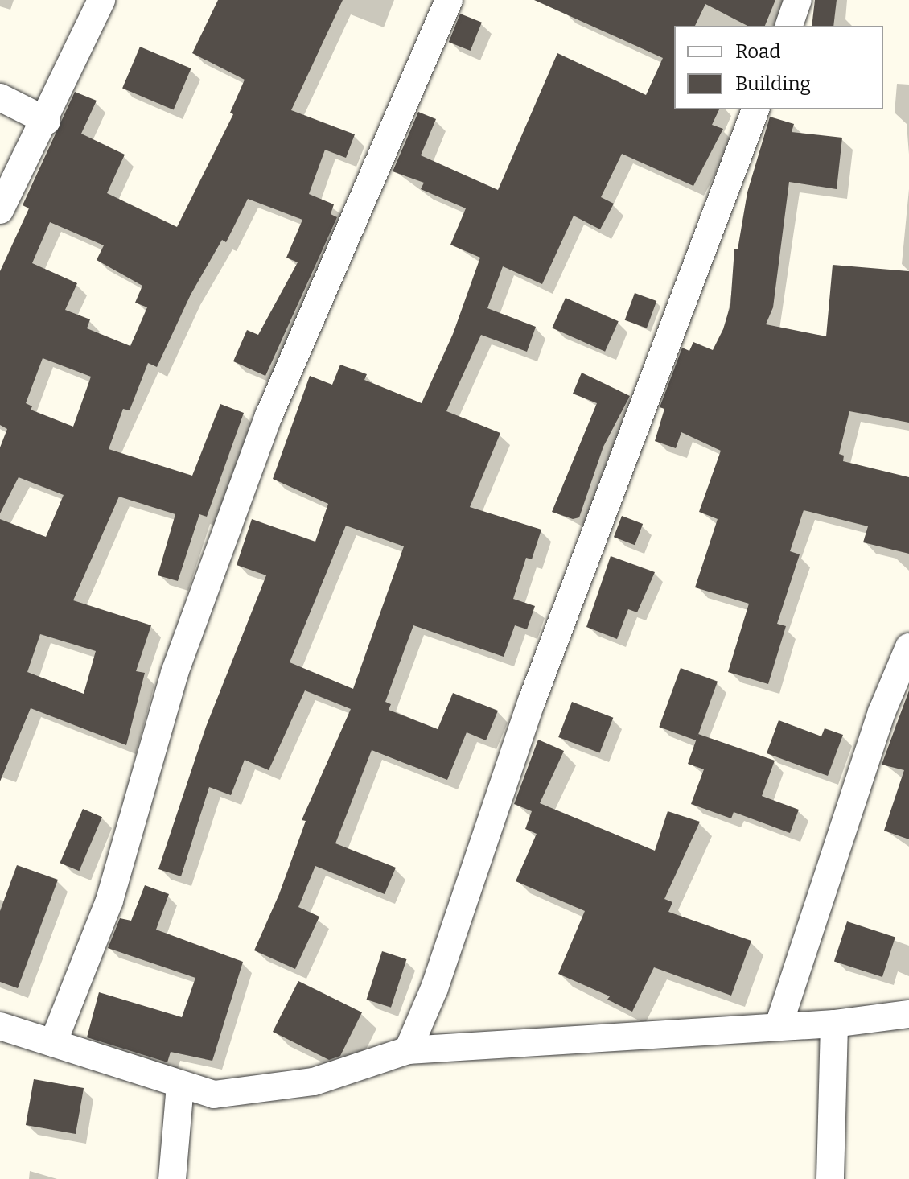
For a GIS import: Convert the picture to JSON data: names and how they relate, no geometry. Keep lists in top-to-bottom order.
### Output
{
  "legend": ["Road", "Building"]
}
